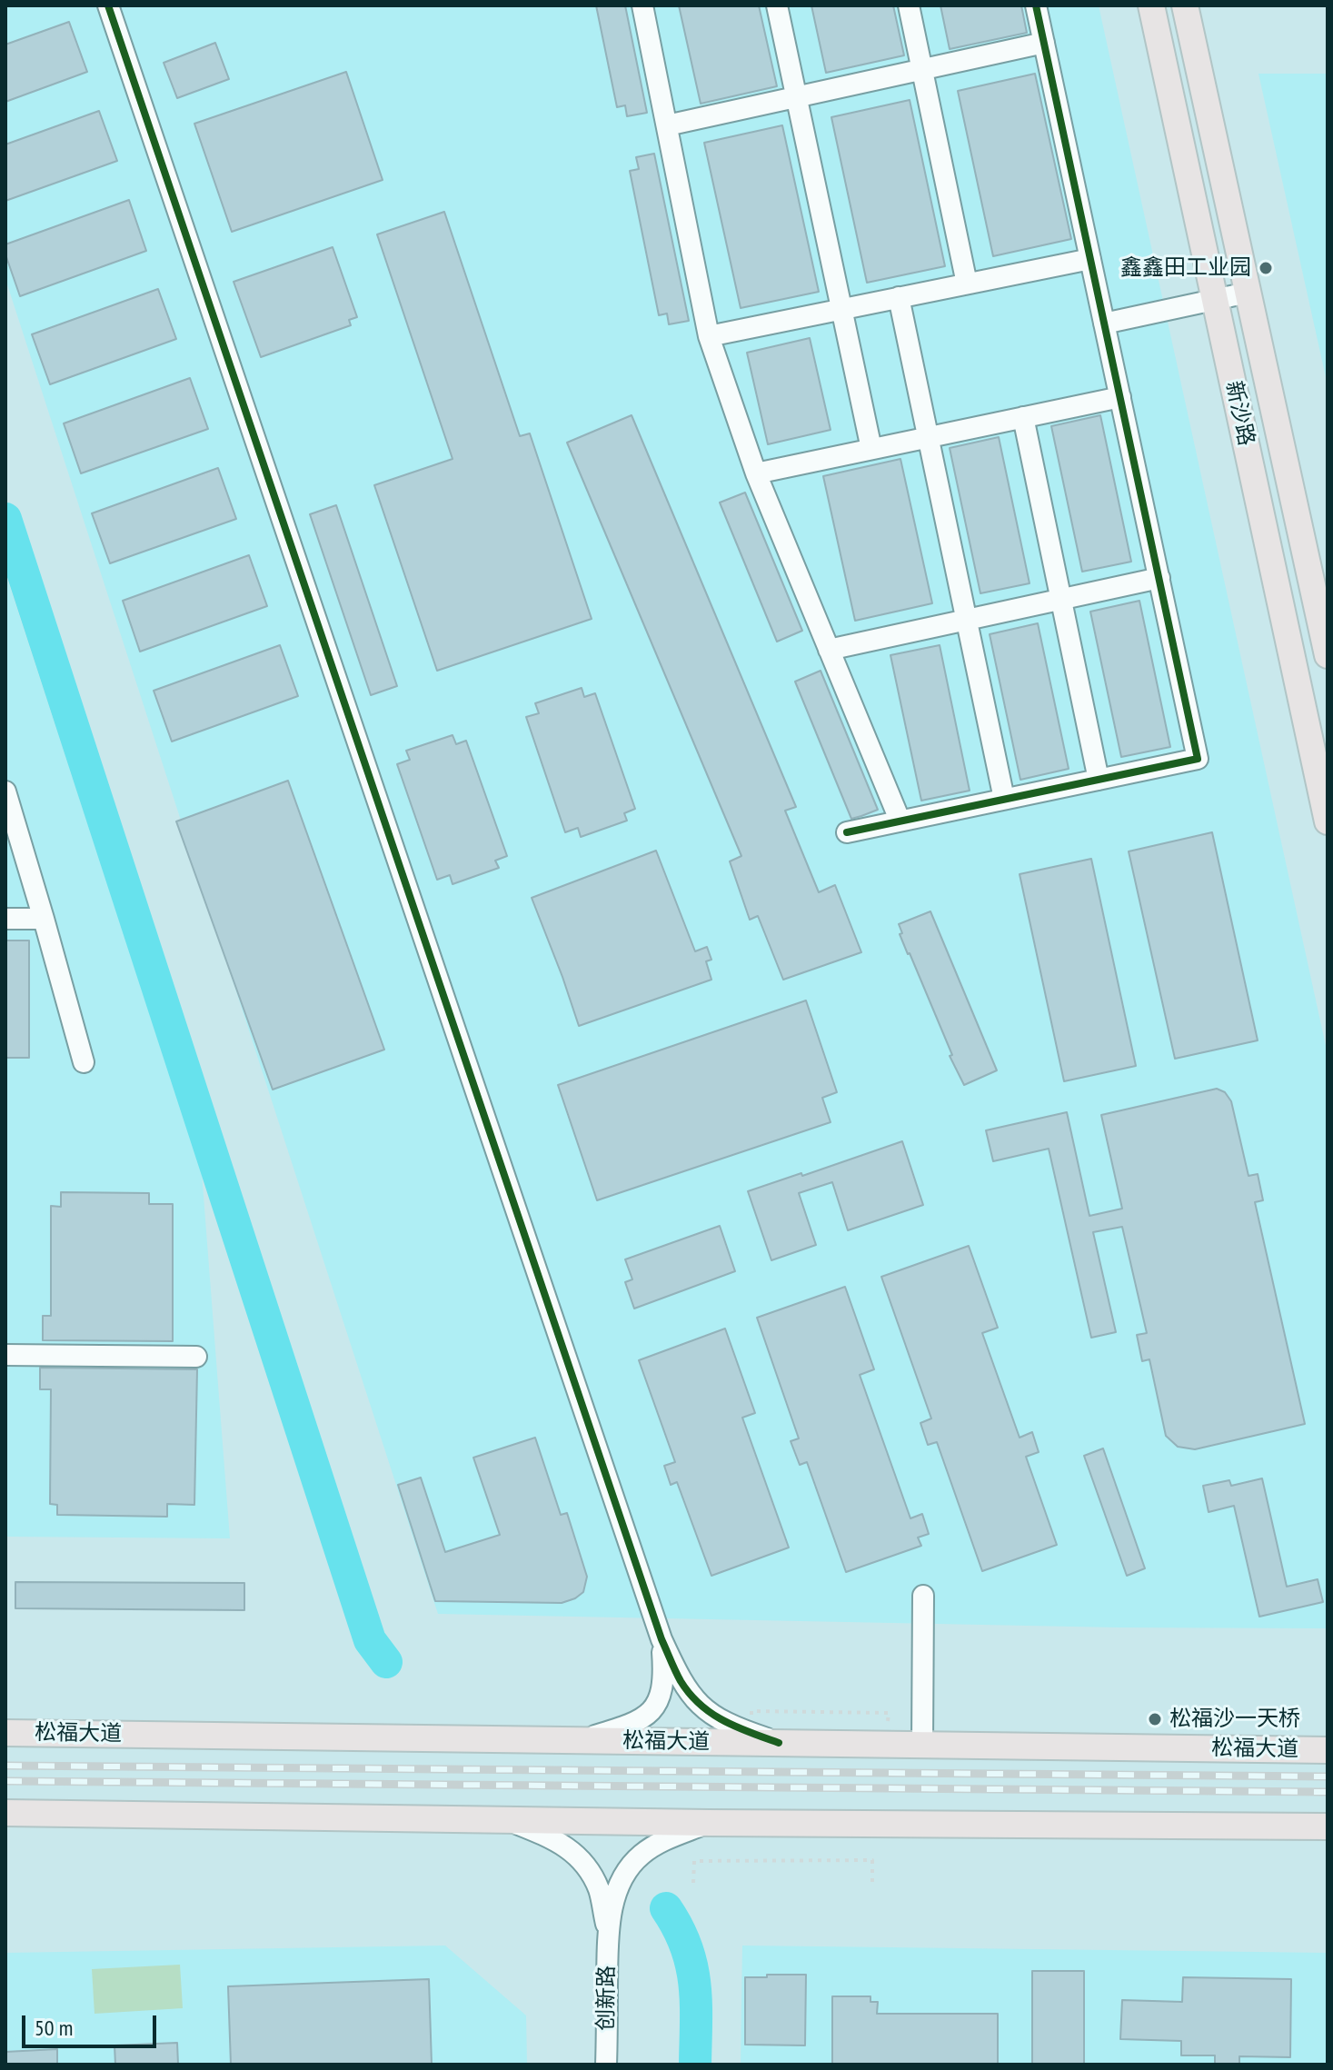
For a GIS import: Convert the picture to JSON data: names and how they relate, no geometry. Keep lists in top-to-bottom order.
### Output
{
  "streets": {
    "main road": ["新沙路", "松福大道"],
    "street": ["创新路"]
  },
  "places": ["鑫鑫田工业园", "松福沙一天桥"],
  "scale_bar": "50 m"
}
